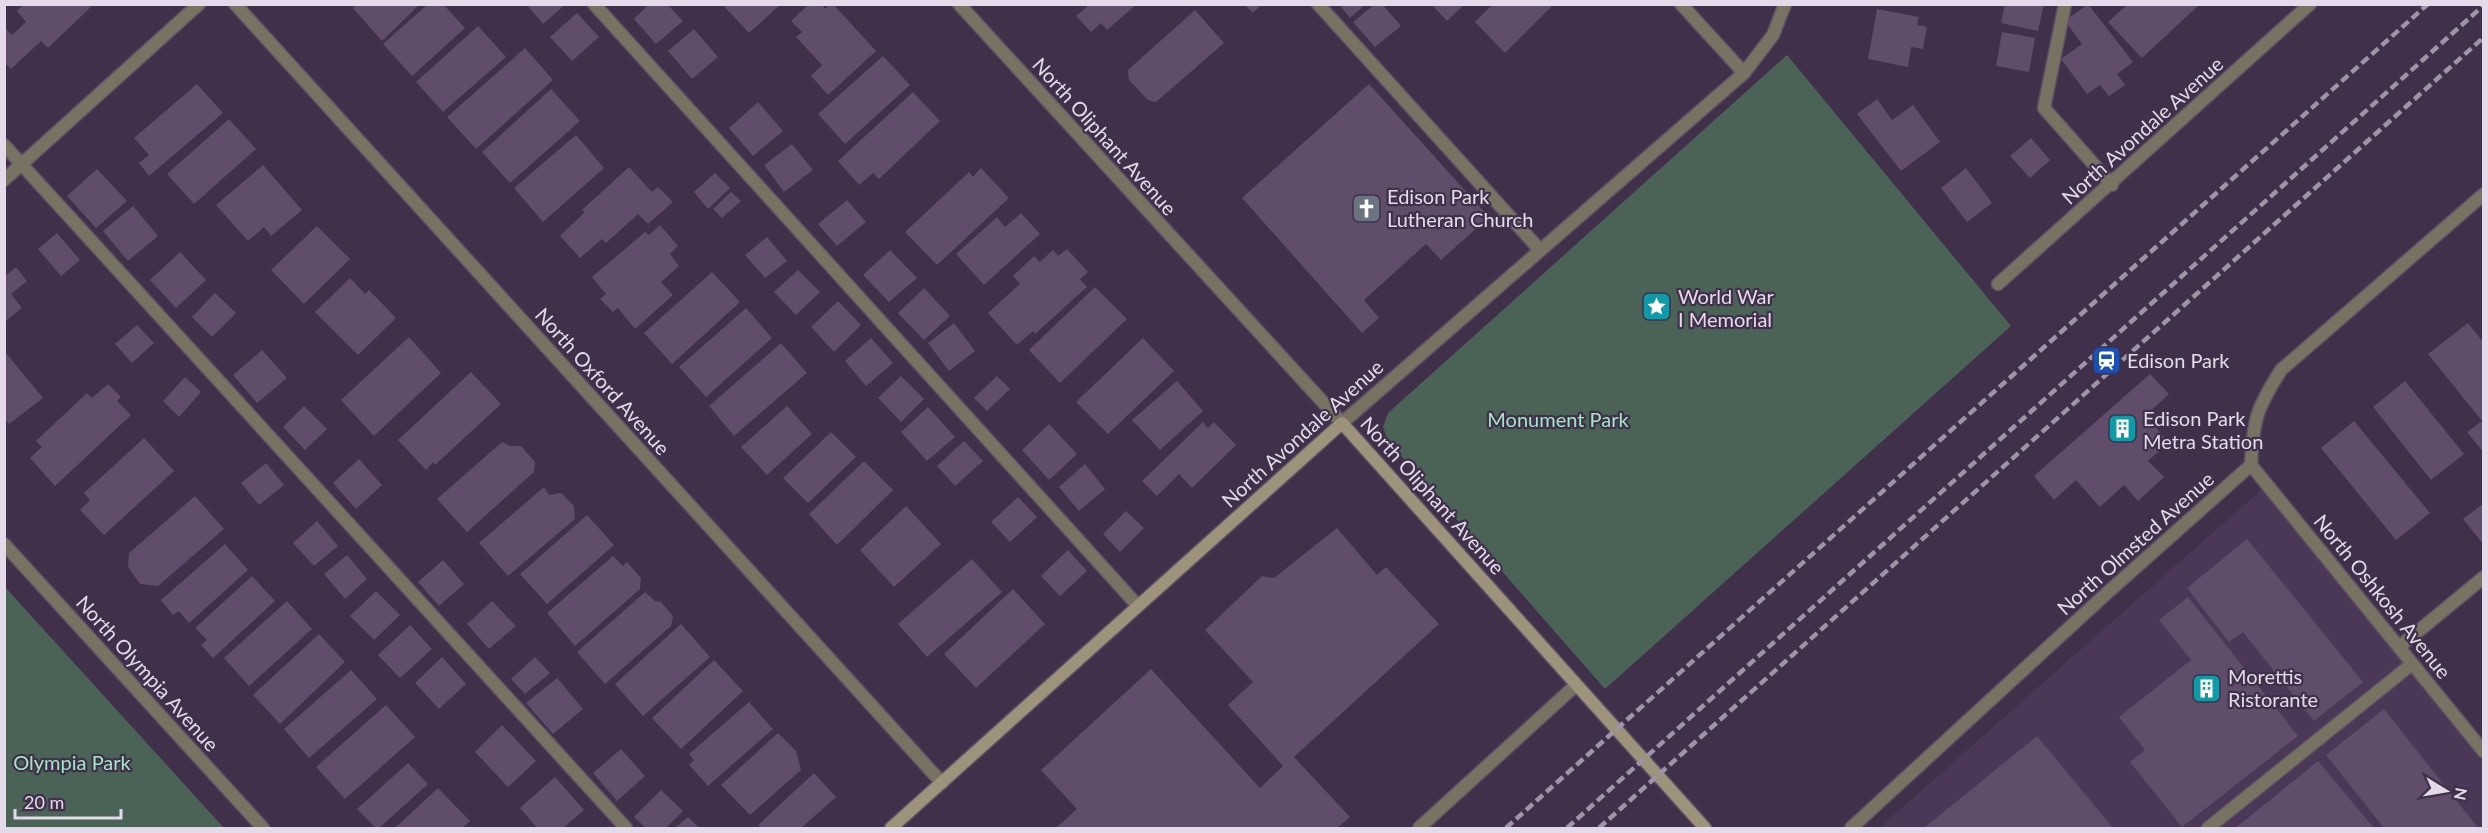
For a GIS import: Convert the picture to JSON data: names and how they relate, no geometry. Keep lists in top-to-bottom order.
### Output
{
  "streets": {
    "street": [
      "North Avondale Avenue",
      "North Oliphant Avenue",
      "North Oxford Avenue",
      "North Olmsted Avenue",
      "North Oshkosh Avenue",
      "North Olympia Avenue"
    ]
  },
  "crossings": [
    ["North Avondale Avenue", "North Oliphant Avenue"],
    ["North Avondale Avenue", "North Oxford Avenue"],
    ["North Olmsted Avenue", "North Oshkosh Avenue"]
  ],
  "parks": ["Monument Park", "Olympia Park"],
  "places": {
    "church": ["Edison Park Lutheran Church"],
    "place": ["World War I Memorial"],
    "station": ["Edison Park"],
    "building": ["Edison Park Metra Station", "Morettis Ristorante"]
  },
  "scale_bar": "20 m",
  "north": "right"
}
